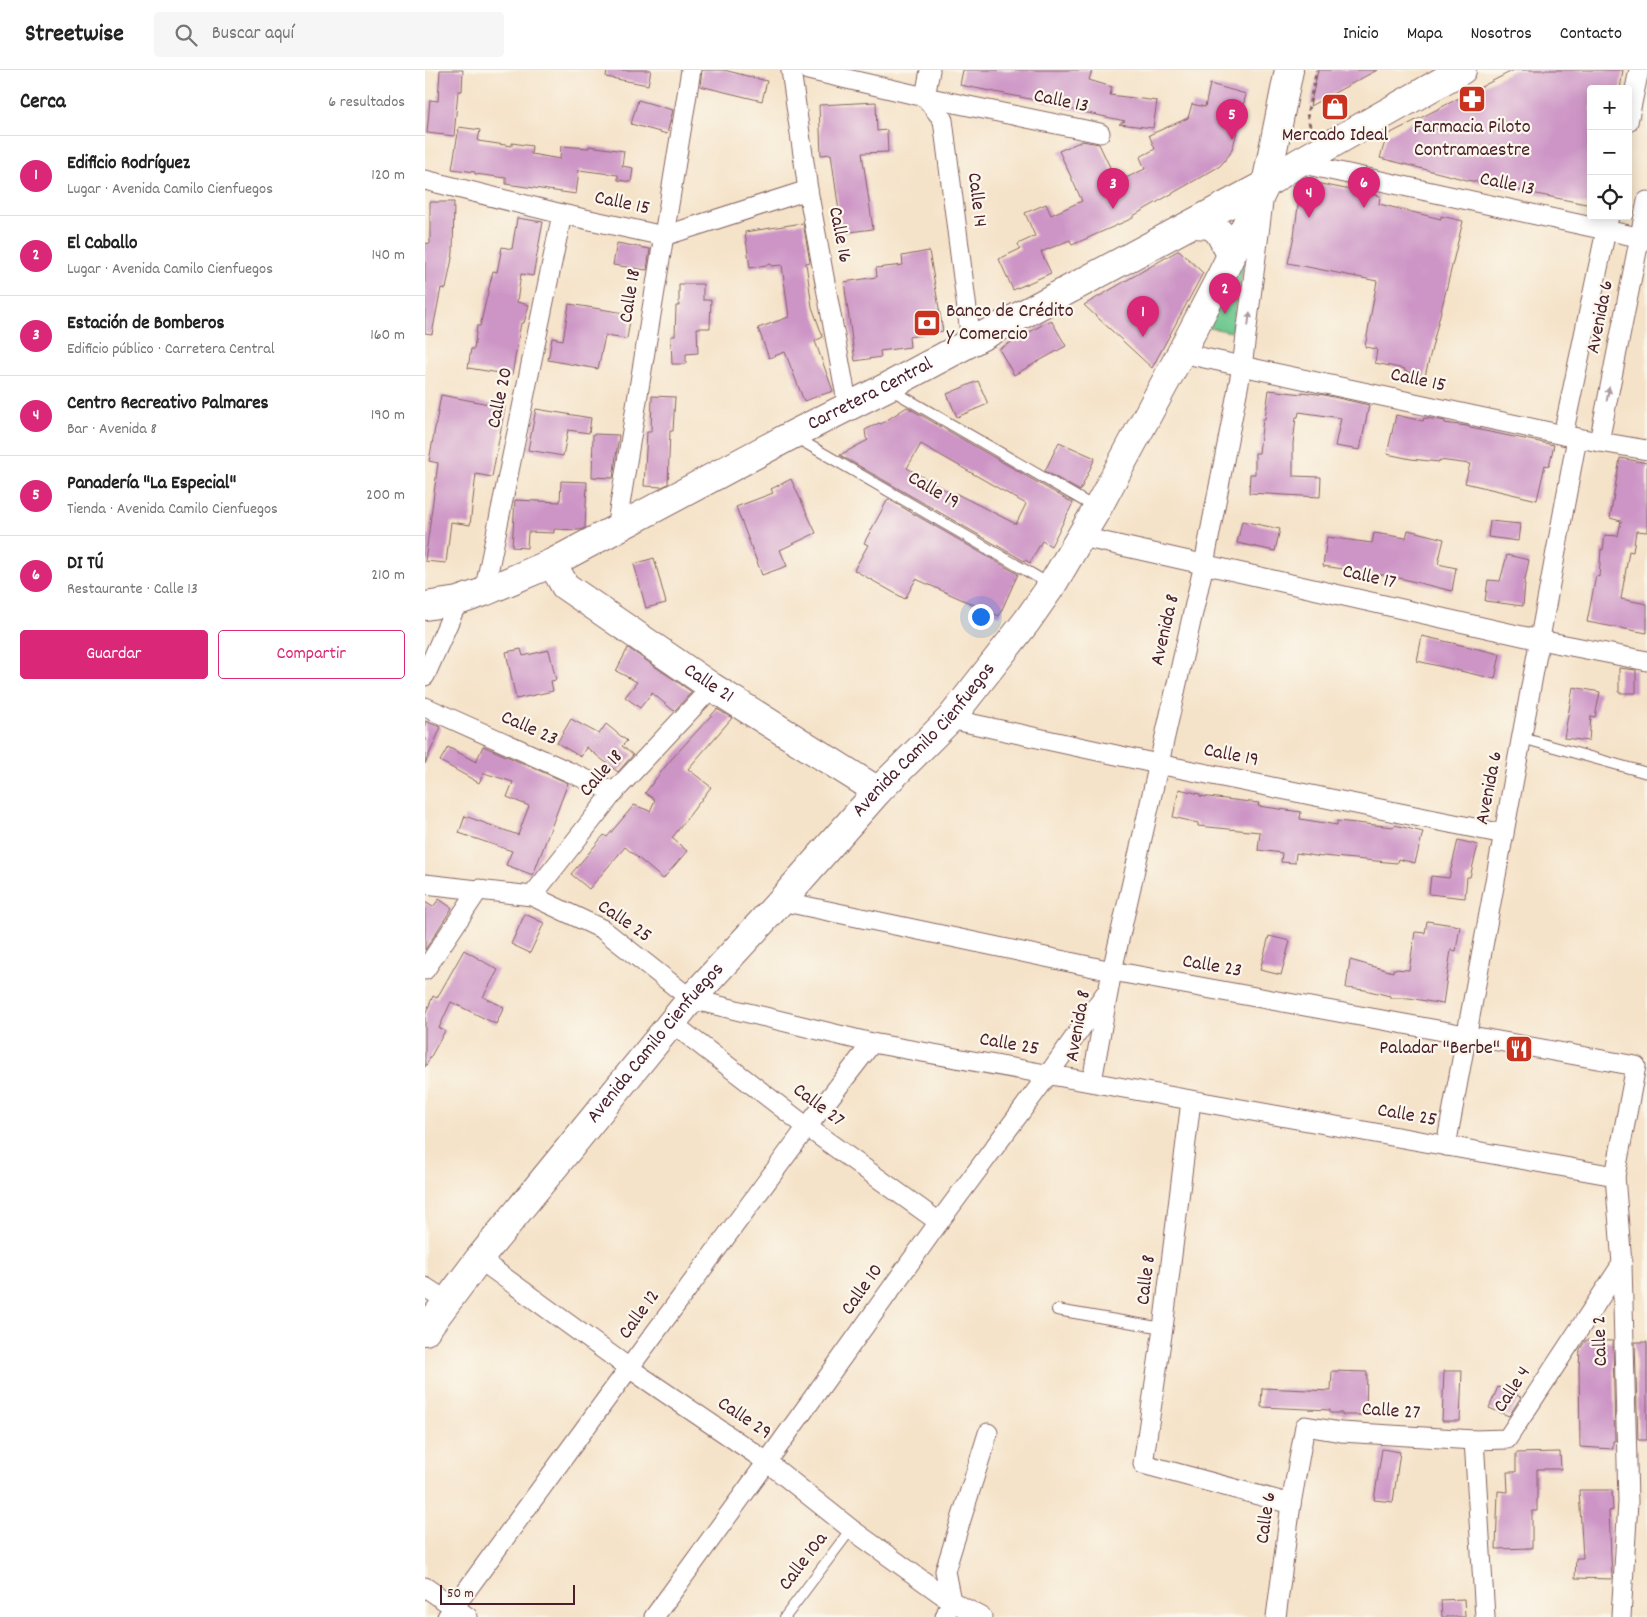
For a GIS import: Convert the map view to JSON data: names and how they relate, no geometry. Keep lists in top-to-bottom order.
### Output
{
  "streets": {
    "main road": ["Carretera Central", "Calle 21", "Avenida Camilo Cienfuegos"],
    "street": [
      "Calle 13",
      "Calle 14",
      "Calle 15",
      "Calle 16",
      "Calle 18",
      "Avenida 6",
      "Calle 20",
      "Calle 19",
      "Calle 17",
      "Avenida 8",
      "Calle 23",
      "Calle 25",
      "Calle 27",
      "Calle 8",
      "Calle 10",
      "Calle 12",
      "Calle 2",
      "Calle 4",
      "Calle 29",
      "Calle 6"
    ],
    "lane": ["Calle 10a"]
  },
  "crossings": [
    ["Calle 13", "Calle 14"],
    ["Calle 13", "Avenida 6"],
    ["Calle 13", "Carretera Central"],
    ["Calle 14", "Carretera Central"],
    ["Calle 15", "Calle 16"],
    ["Calle 15", "Calle 18"],
    ["Calle 15", "Avenida 6"],
    ["Calle 15", "Calle 20"],
    ["Calle 15", "Avenida 8"],
    ["Calle 15", "Avenida Camilo Cienfuegos"],
    ["Calle 16", "Carretera Central"],
    ["Calle 18", "Carretera Central"],
    ["Calle 18", "Calle 21"],
    ["Calle 18", "Calle 23"],
    ["Calle 18", "Calle 25"],
    ["Avenida 6", "Calle 19"],
    ["Avenida 6", "Calle 17"],
    ["Avenida 6", "Calle 23"],
    ["Avenida 6", "Calle 25"],
    ["Carretera Central", "Calle 20"],
    ["Carretera Central", "Calle 19"],
    ["Carretera Central", "Avenida 8"],
    ["Carretera Central", "Calle 21"],
    ["Carretera Central", "Avenida Camilo Cienfuegos"],
    ["Calle 19", "Avenida 8"],
    ["Calle 19", "Avenida Camilo Cienfuegos"],
    ["Calle 17", "Avenida 8"],
    ["Calle 17", "Avenida Camilo Cienfuegos"],
    ["Avenida 8", "Calle 23"],
    ["Avenida 8", "Avenida Camilo Cienfuegos"],
    ["Avenida 8", "Calle 25"],
    ["Avenida 8", "Calle 10"],
    ["Calle 21", "Avenida Camilo Cienfuegos"],
    ["Calle 23", "Avenida Camilo Cienfuegos"],
    ["Calle 23", "Calle 10"],
    ["Calle 23", "Calle 2"],
    ["Avenida Camilo Cienfuegos", "Calle 25"],
    ["Avenida Camilo Cienfuegos", "Calle 27"],
    ["Avenida Camilo Cienfuegos", "Calle 29"],
    ["Calle 25", "Calle 8"],
    ["Calle 25", "Calle 10"],
    ["Calle 25", "Calle 12"],
    ["Calle 25", "Calle 2"],
    ["Calle 27", "Calle 10"],
    ["Calle 27", "Calle 12"],
    ["Calle 27", "Calle 4"],
    ["Calle 27", "Calle 6"],
    ["Calle 8", "Calle 6"],
    ["Calle 10", "Calle 29"],
    ["Calle 12", "Calle 29"],
    ["Calle 2", "Calle 4"],
    ["Calle 29", "Calle 10a"]
  ],
  "places": {
    "pharmacy": ["Farmacia Piloto Contramaestre"],
    "shop": ["Mercado Ideal"],
    "bank": ["Banco de Crédito y Comercio"],
    "restaurant": ["Paladar \"Berbe\""]
  },
  "scale_bar": "50 m",
  "page": {
    "header": "Streetwise",
    "search": "Buscar aquí",
    "nav": [
      "Inicio",
      "Mapa",
      "Nosotros",
      "Contacto"
    ],
    "heading": ["Cerca", "6 resultados"],
    "map_buttons": ["+", "−"],
    "pins": [
      "5",
      "6",
      "3",
      "4",
      "2",
      "1"
    ],
    "list": [
      {
        "mark": "1",
        "name": "Edificio Rodríguez",
        "note": "Lugar · Avenida Camilo Cienfuegos",
        "value": "120 m"
      },
      {
        "mark": "2",
        "name": "El Caballo",
        "note": "Lugar · Avenida Camilo Cienfuegos",
        "value": "140 m"
      },
      {
        "mark": "3",
        "name": "Estación de Bomberos",
        "note": "Edificio público · Carretera Central",
        "value": "160 m"
      },
      {
        "mark": "4",
        "name": "Centro Recreativo Palmares",
        "note": "Bar · Avenida 8",
        "value": "190 m"
      },
      {
        "mark": "5",
        "name": "Panadería \"La Especial\"",
        "note": "Tienda · Avenida Camilo Cienfuegos",
        "value": "200 m"
      },
      {
        "mark": "6",
        "name": "DI TÚ",
        "note": "Restaurante · Calle 13",
        "value": "210 m"
      }
    ],
    "buttons": ["Guardar", "Compartir"],
    "scale": "50 m"
  }
}
